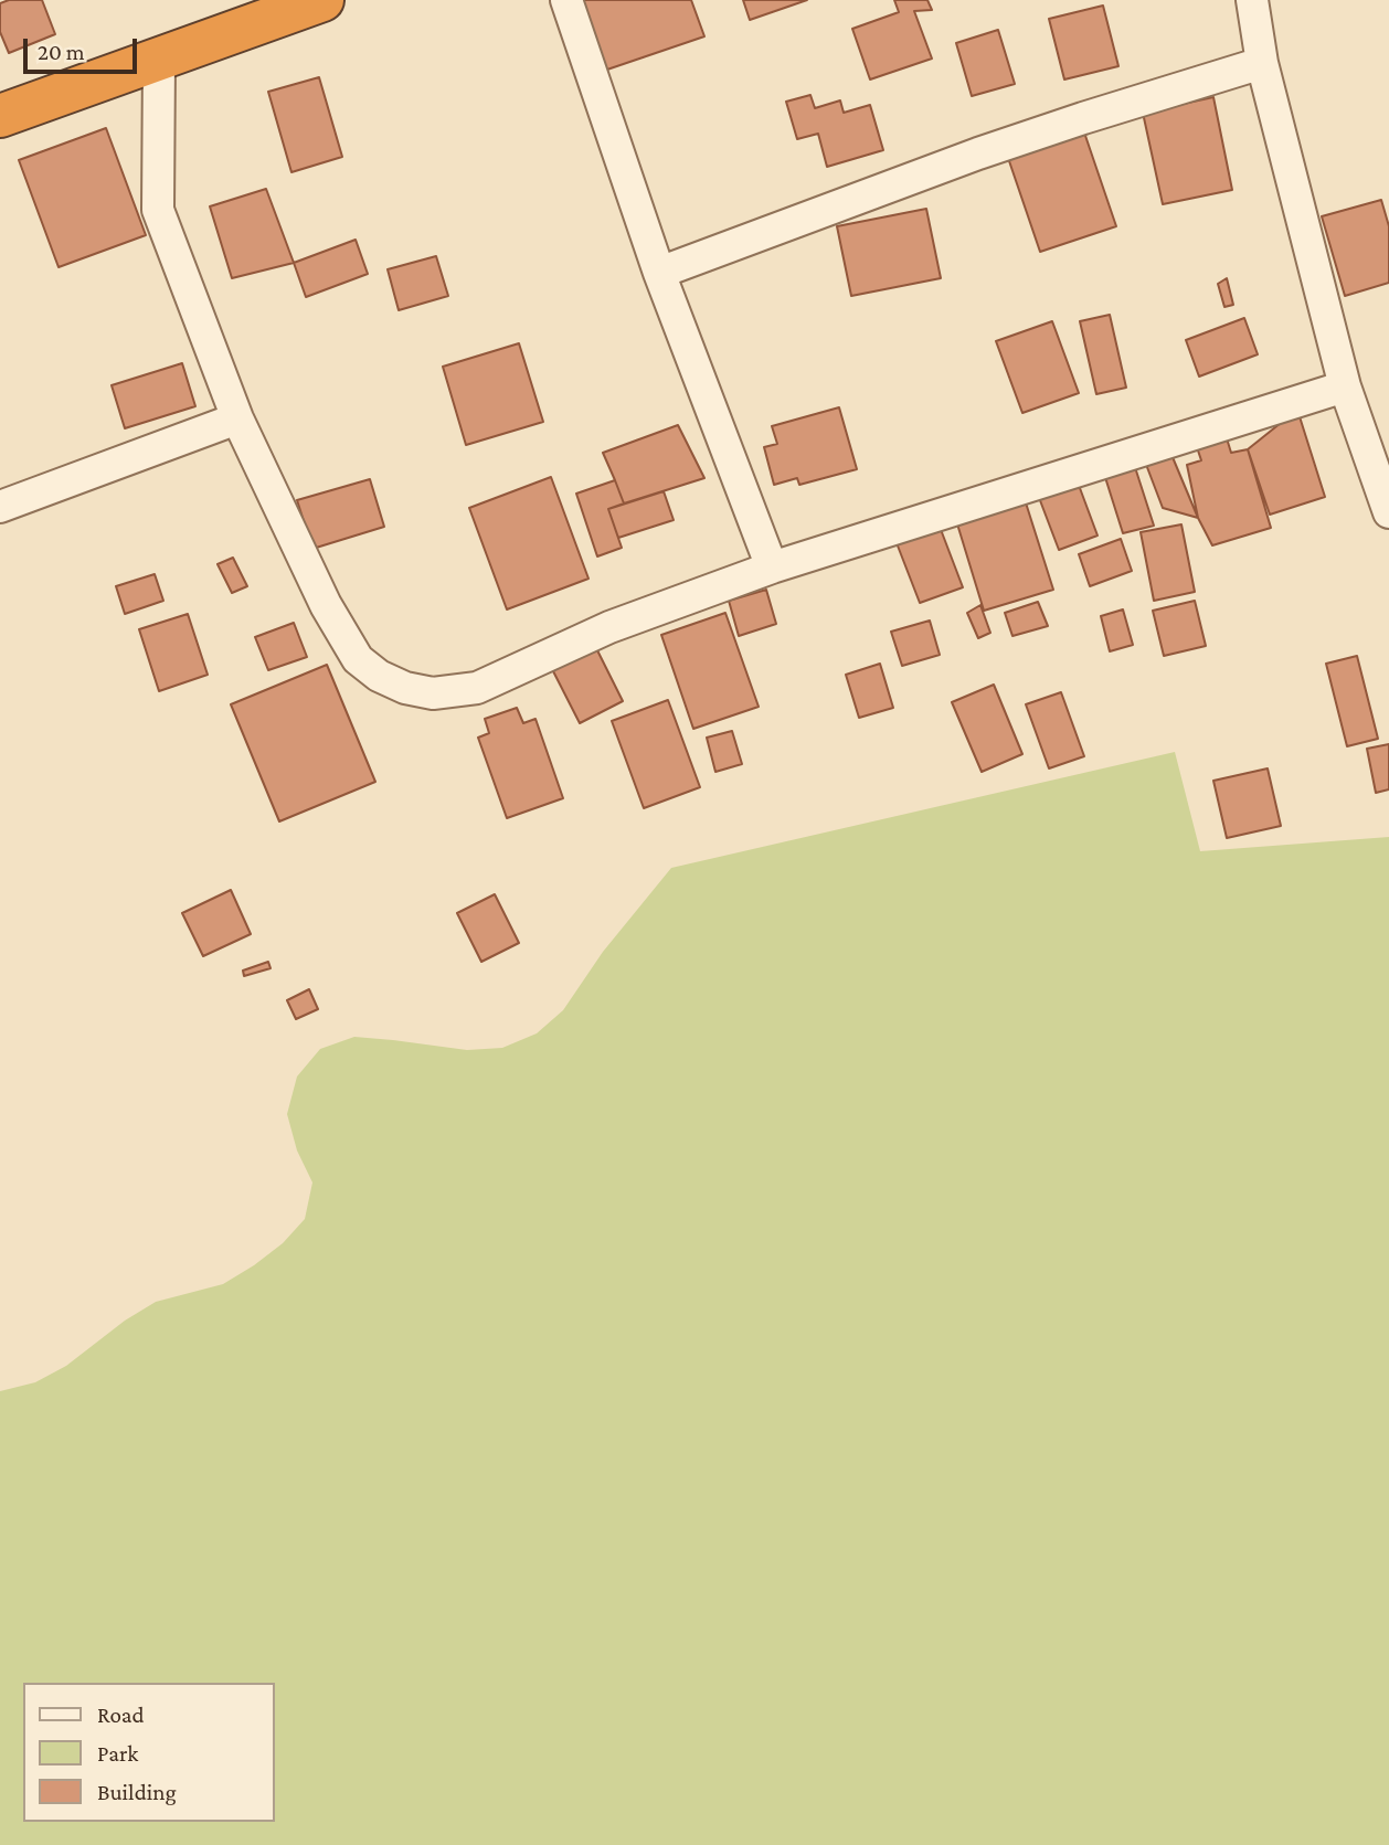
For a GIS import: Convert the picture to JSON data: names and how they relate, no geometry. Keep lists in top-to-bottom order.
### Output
{
  "legend": ["Road", "Park", "Building"],
  "scale_bar": "20 m"
}
